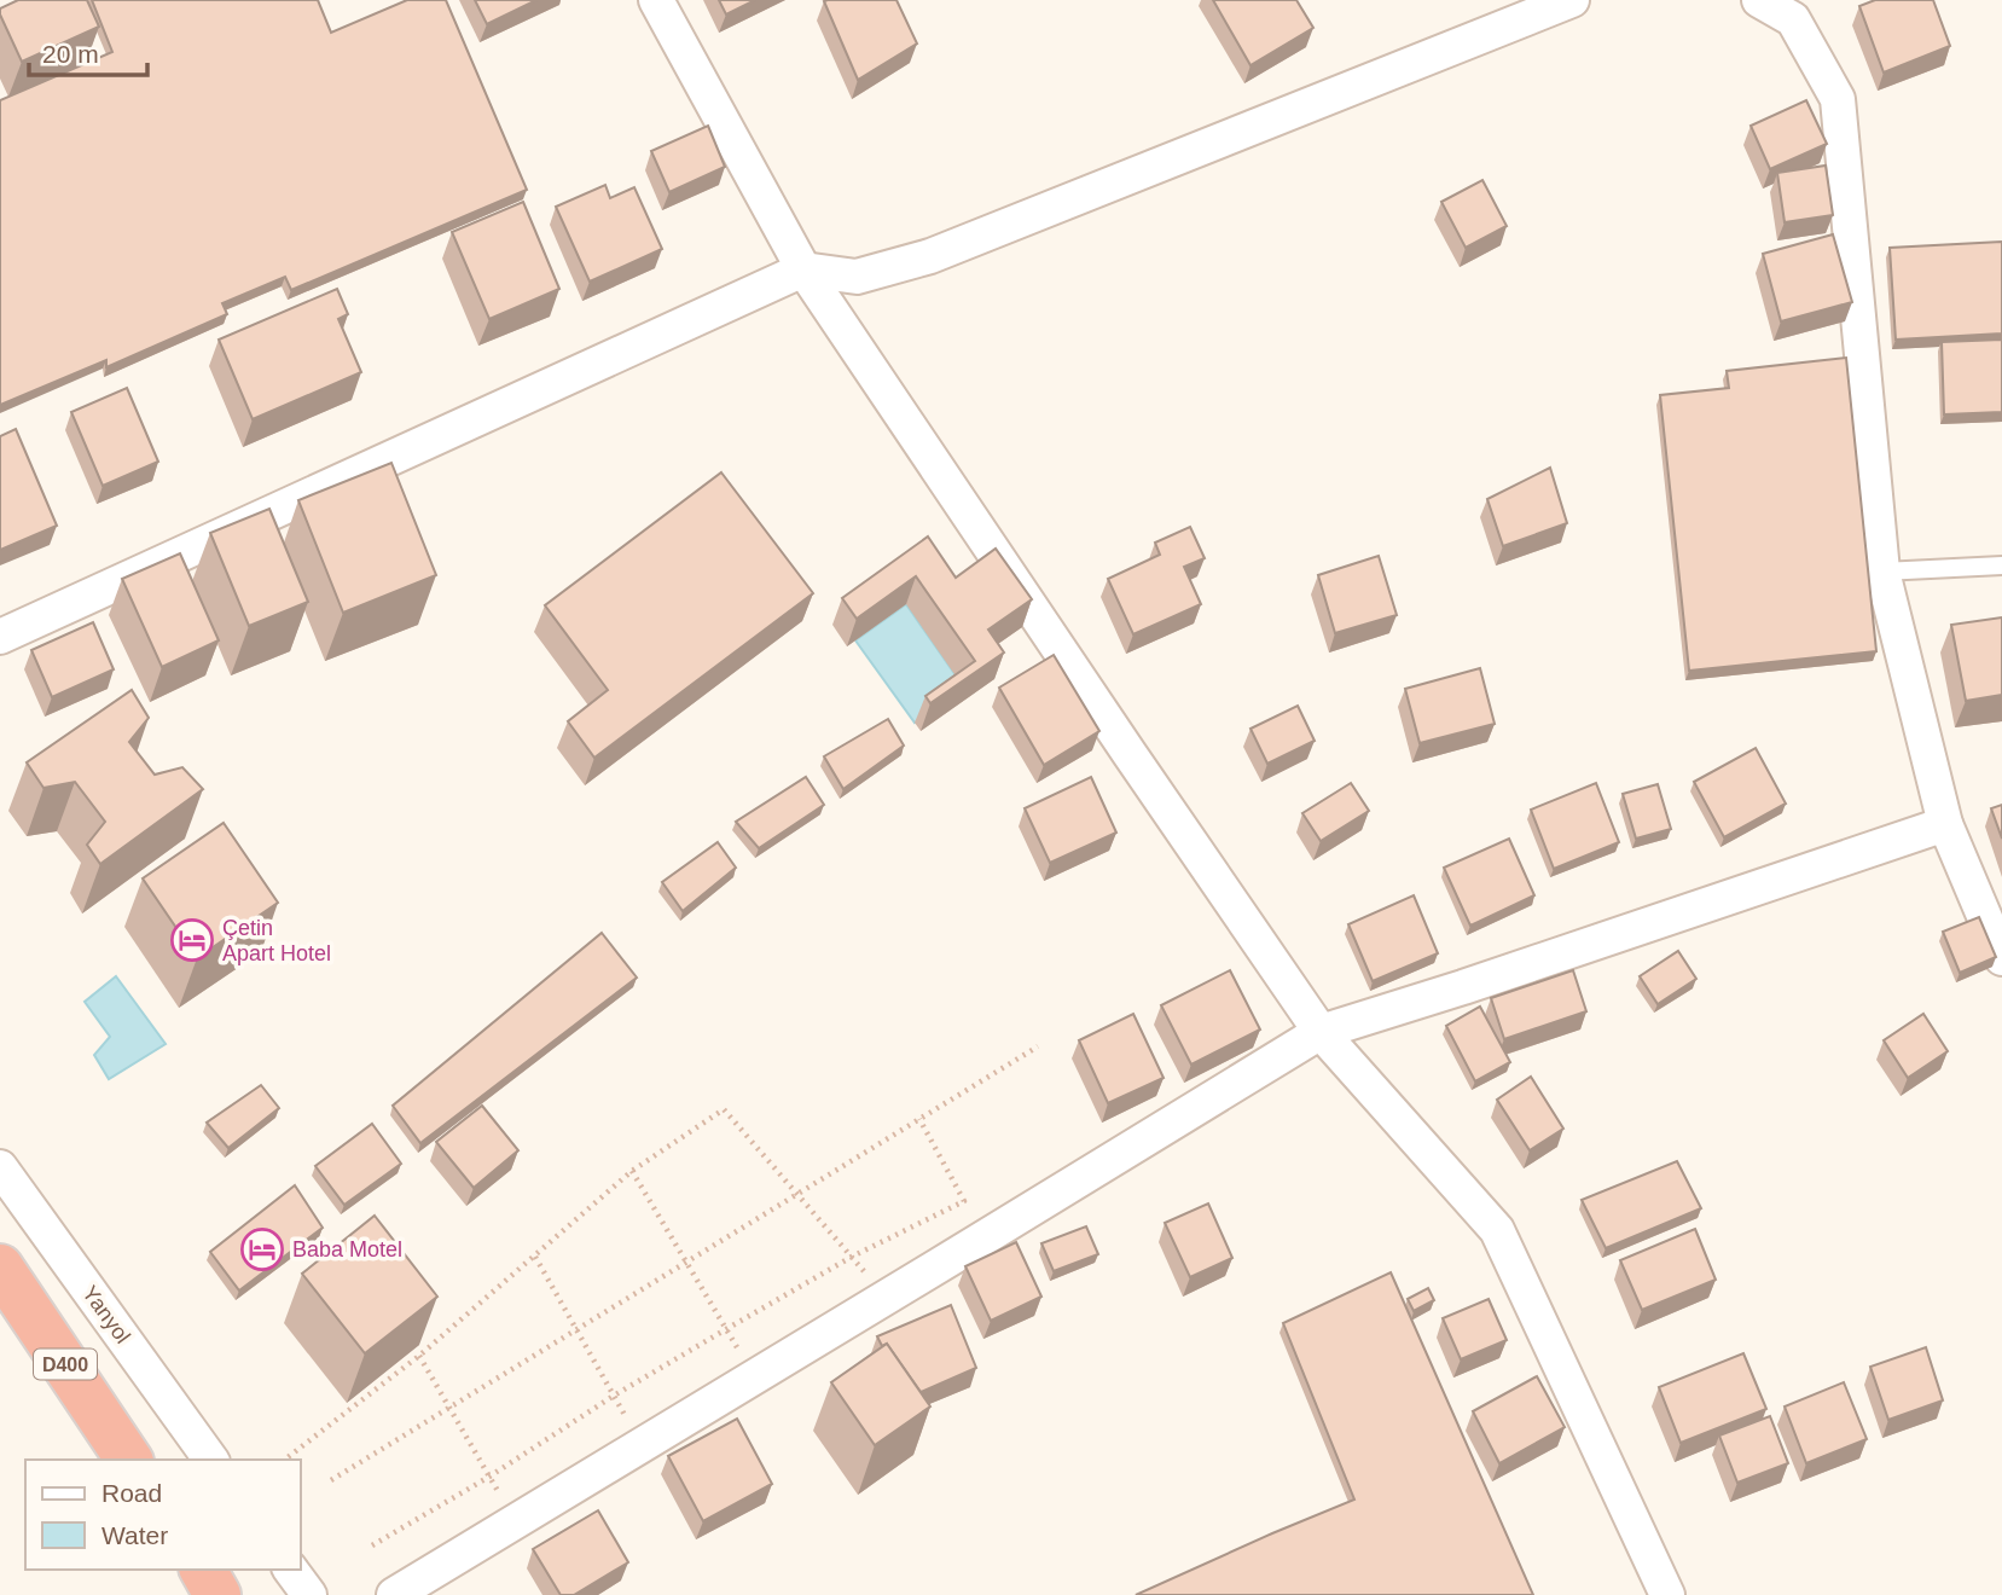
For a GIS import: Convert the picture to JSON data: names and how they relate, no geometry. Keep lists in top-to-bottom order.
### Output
{
  "streets": {
    "highway": ["D400"],
    "street": ["Yanyol"]
  },
  "places": {
    "hotel": ["Çetin Apart Hotel", "Baba Motel"]
  },
  "legend": ["Road", "Water"],
  "scale_bar": "20 m"
}
